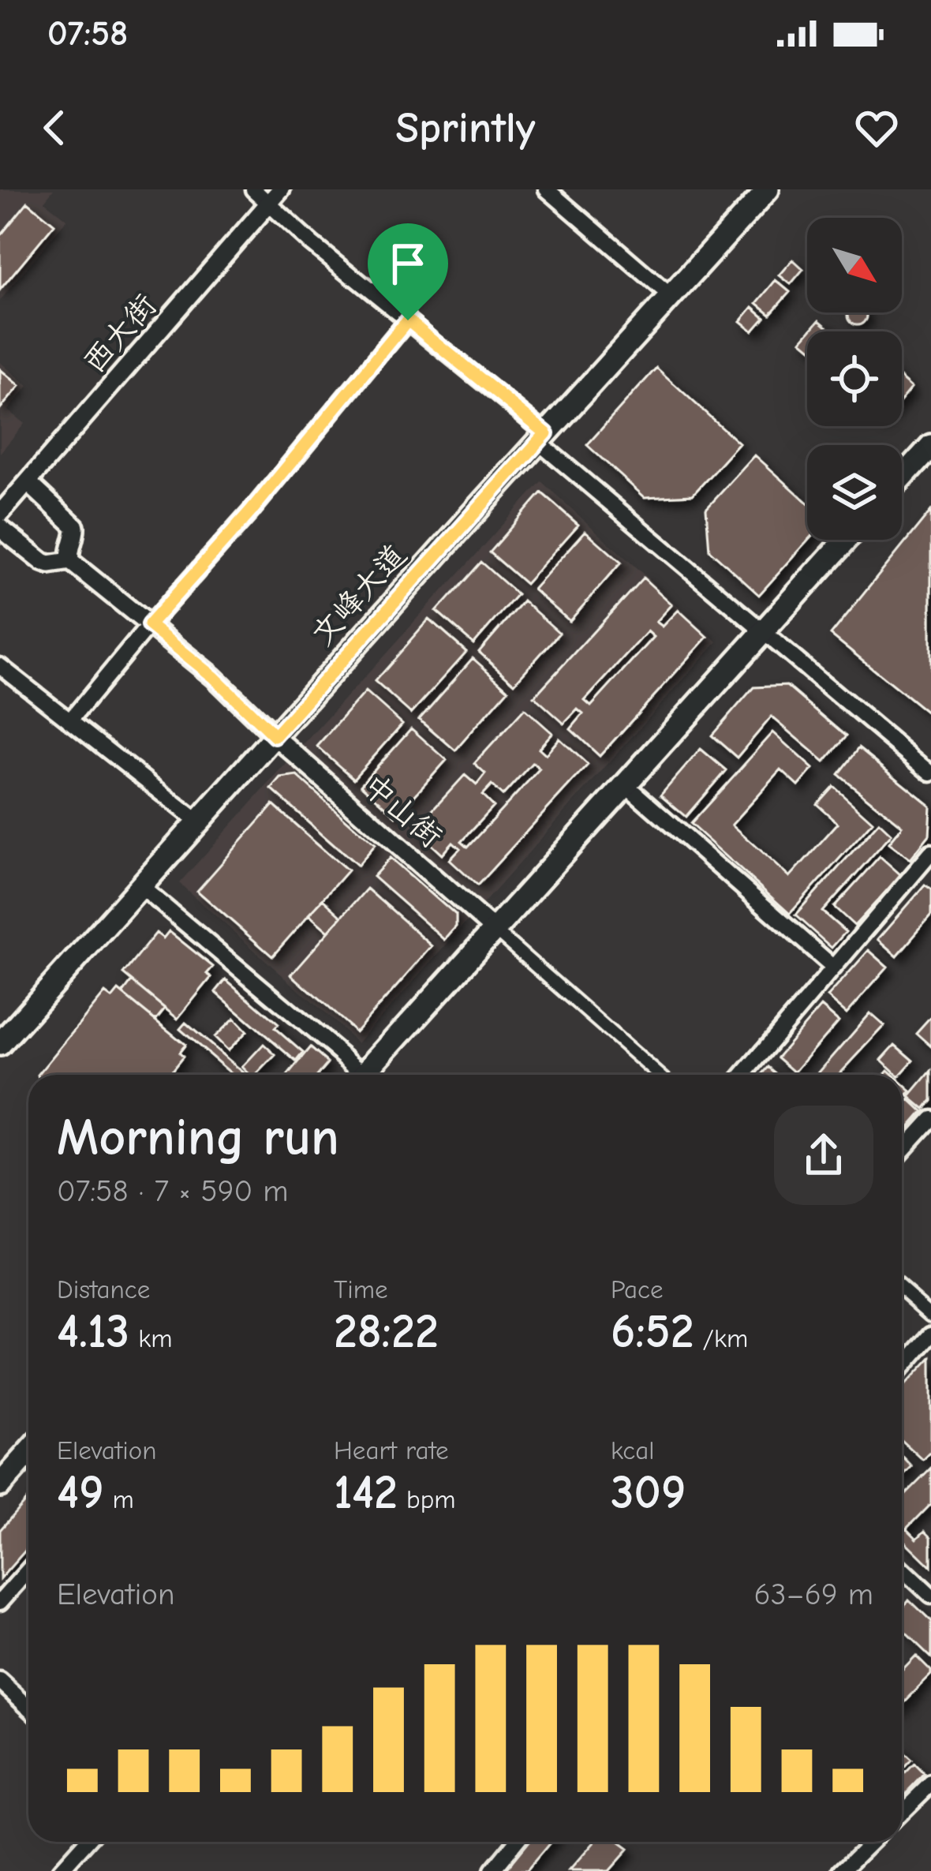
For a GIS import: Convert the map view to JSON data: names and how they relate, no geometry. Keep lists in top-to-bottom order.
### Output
{
  "streets": {
    "main road": ["文峰大道"],
    "street": ["西大街", "中山街"]
  },
  "crossings": [
    ["文峰大道", "中山街"]
  ],
  "north": "bottom right",
  "page": {
    "status": "07:58",
    "header": "Sprintly",
    "heading": ["Morning run", "07:58 · 7 × 590 m"],
    "stats": [
      ["Distance", "4.13 km"],
      ["Time", "28:22"],
      ["Pace", "6:52 /km"],
      ["Elevation", "49 m"],
      ["Heart rate", "142 bpm"],
      ["kcal", "309"]
    ],
    "chart": ["Elevation", "63–69 m"]
  }
}
